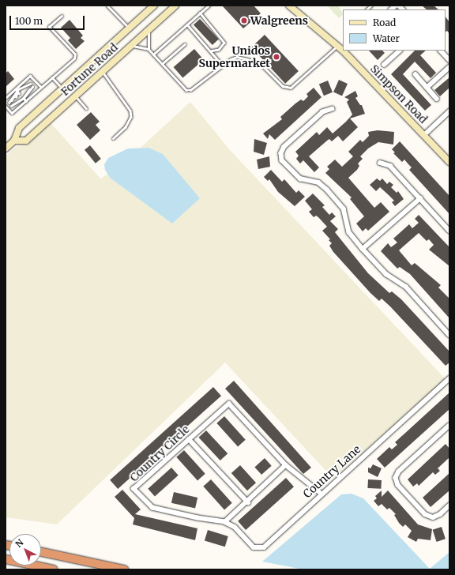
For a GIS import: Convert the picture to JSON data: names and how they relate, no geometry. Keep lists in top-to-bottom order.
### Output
{
  "streets": {
    "main road": ["Fortune Road", "Simpson Road"],
    "street": ["Country Circle", "Country Lane"]
  },
  "crossings": [
    ["Country Circle", "Country Lane"]
  ],
  "places": ["Walgreens", "Unidos Supermarket"],
  "legend": ["Road", "Water"],
  "scale_bar": "100 m",
  "north": "top left"
}
